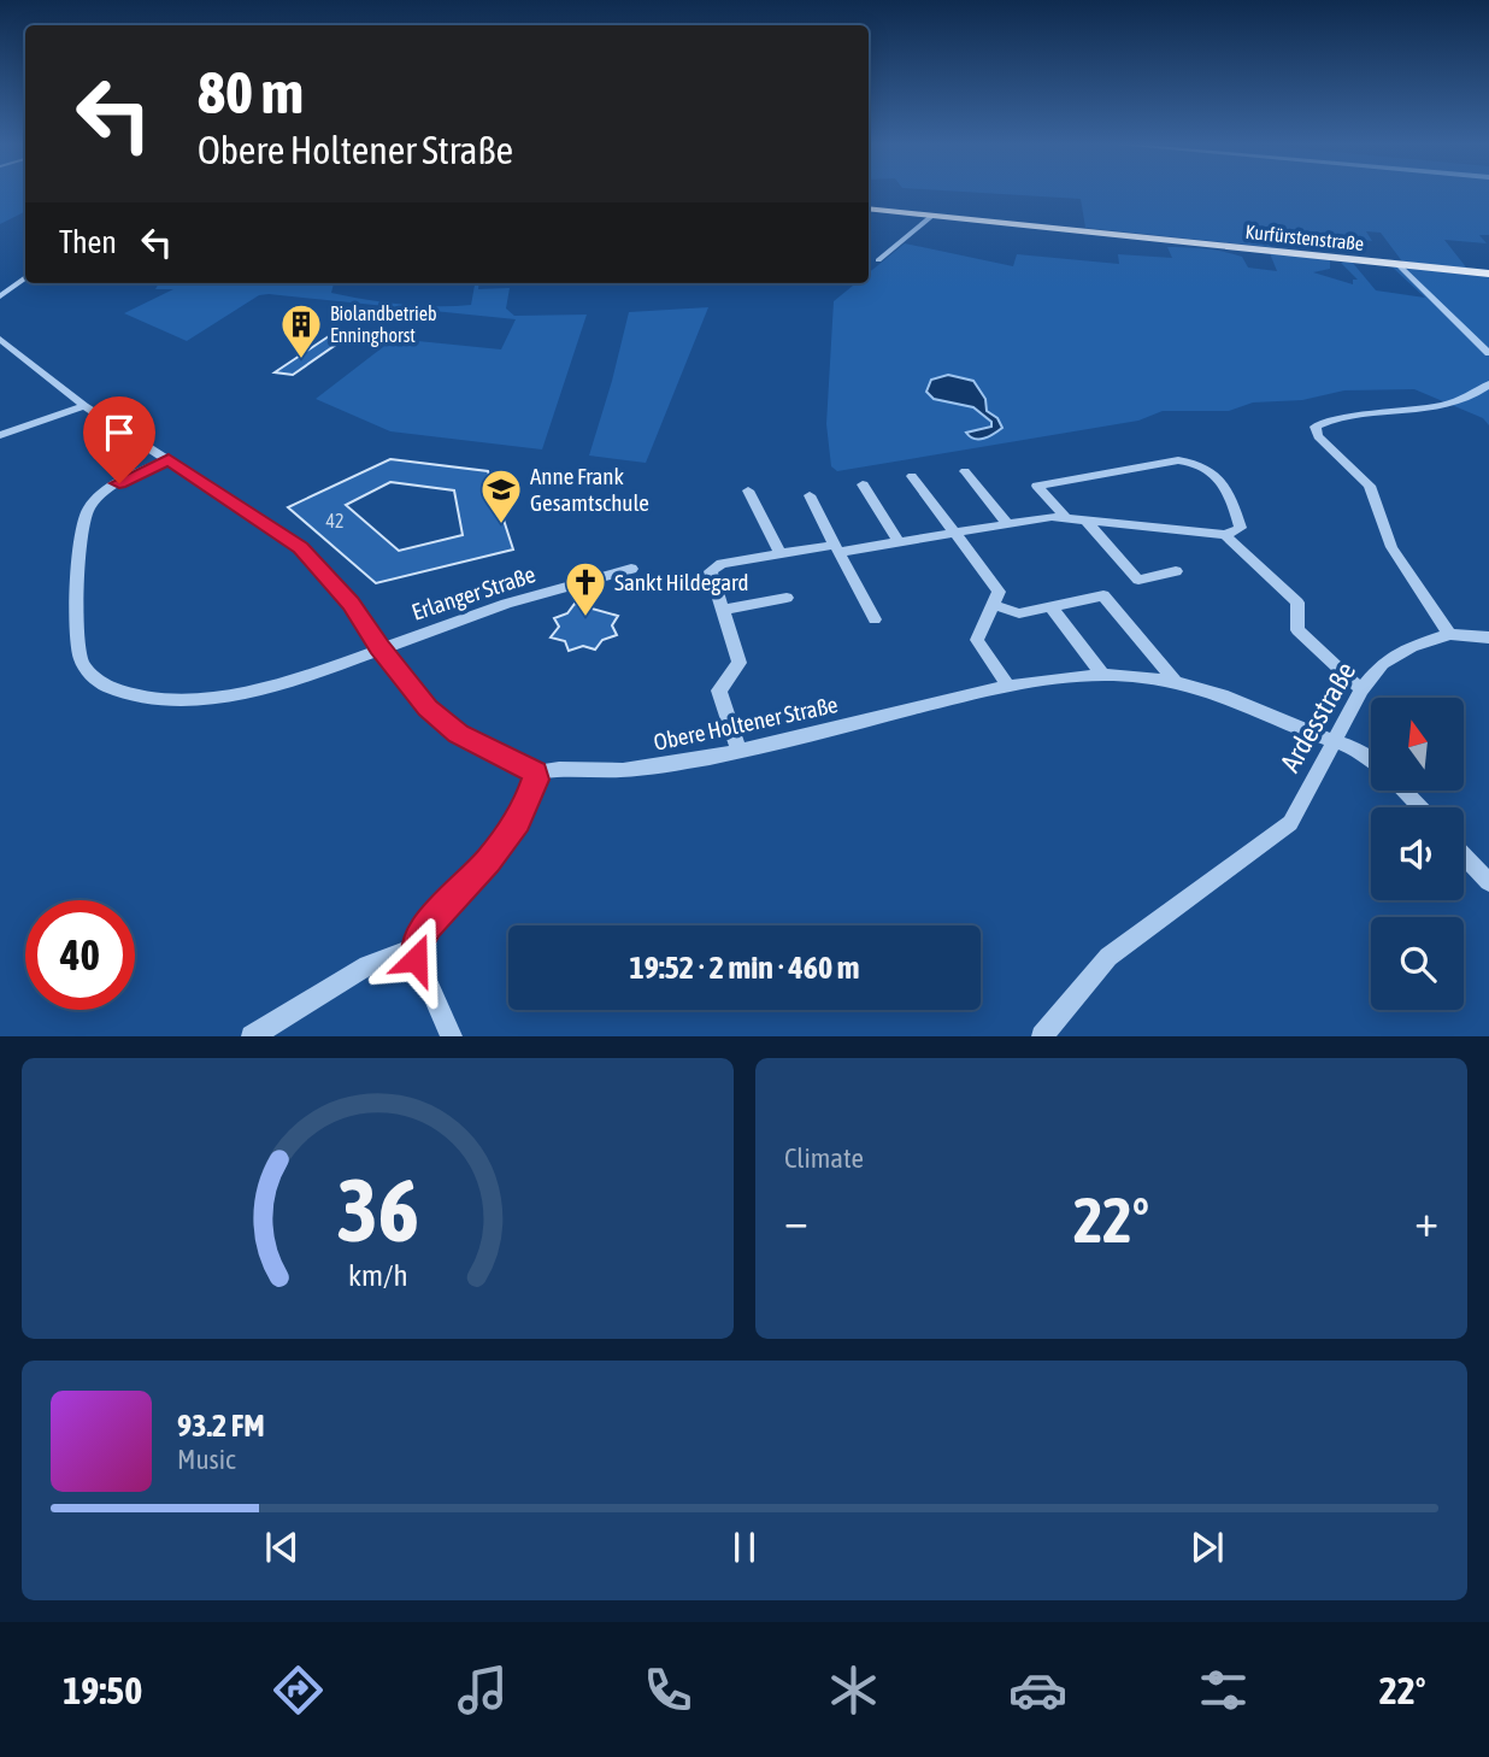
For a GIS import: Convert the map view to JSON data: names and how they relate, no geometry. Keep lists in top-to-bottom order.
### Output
{
  "streets": {
    "main road": ["Kurfürstenstraße"],
    "street": ["Erlanger Straße", "Ardesstraße", "Obere Holtener Straße"]
  },
  "crossings": [
    ["Ardesstraße", "Obere Holtener Straße"]
  ],
  "places": {
    "building": ["Biolandbetrieb Enninghorst"],
    "school or university": ["Anne Frank Gesamtschule"],
    "church": ["Sankt Hildegard"]
  },
  "house_numbers": ["42"],
  "north": "top",
  "page": {
    "turn": ["80 m", "Obere Holtener Straße"],
    "then": "Then",
    "limit": "40",
    "trip": "19:52 · 2 min · 460 m",
    "tile": "Climate",
    "heat": ["−", "22°", "+"],
    "song": ["93.2 FM", "Music"],
    "tabs": ["19:50", "22°"],
    "gauge": ["36", "km/h"]
  }
}
